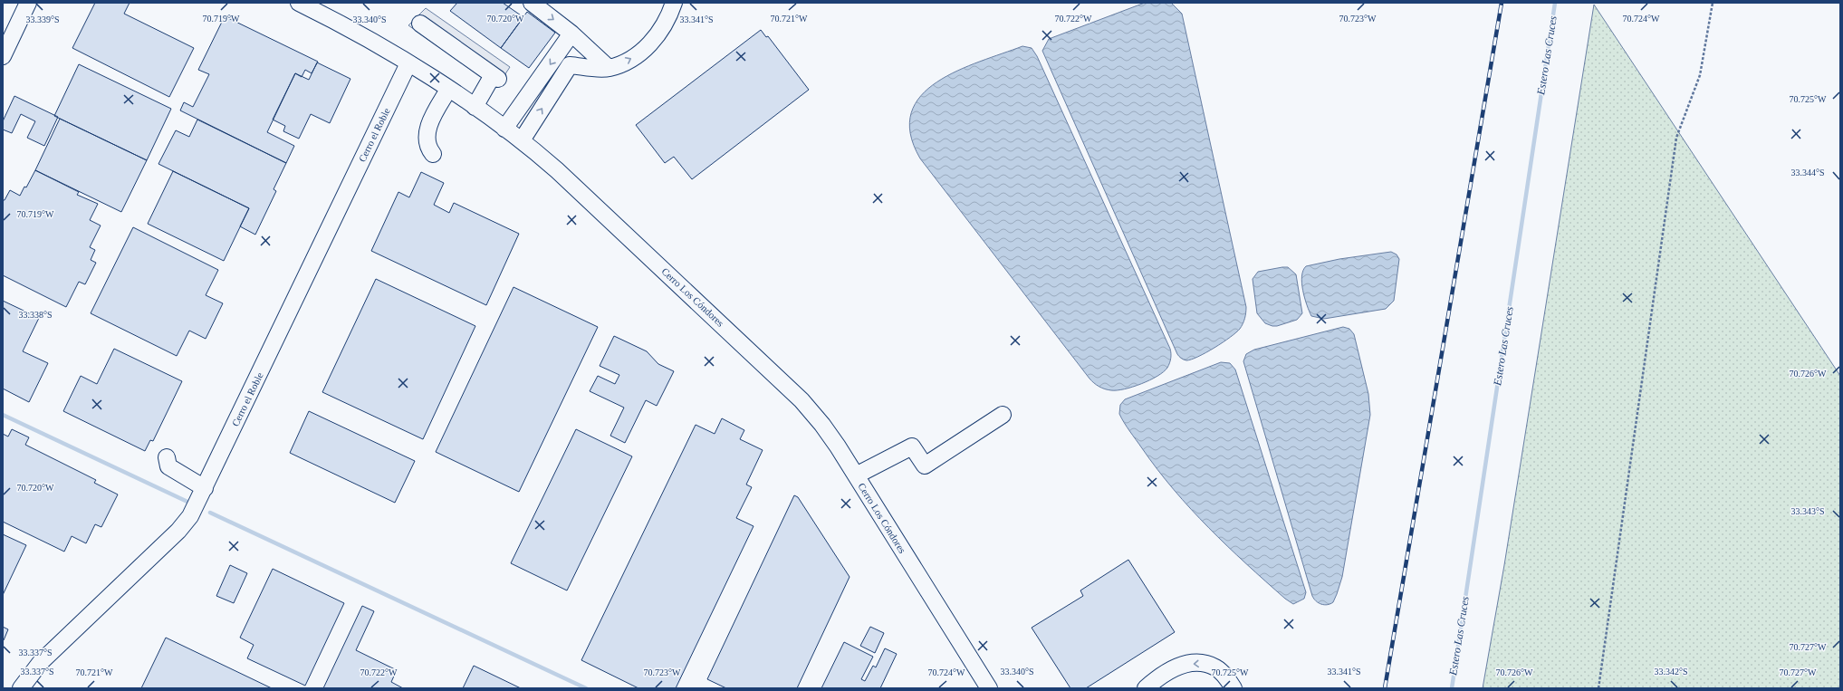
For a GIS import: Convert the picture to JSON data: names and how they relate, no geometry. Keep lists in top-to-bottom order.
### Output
{
  "streets": {
    "street": ["Cerro el Roble", "Cerro Los Cóndores"]
  },
  "crossings": [
    ["Cerro el Roble", "Cerro Los Cóndores"]
  ],
  "water": ["Estero Las Cruces"],
  "coordinates": [
    "70.719°W",
    "70.720°W",
    "70.721°W",
    "70.722°W",
    "70.723°W",
    "70.724°W",
    "33.339°S",
    "33.340°S",
    "33.341°S",
    "70.725°W",
    "33.344°S",
    "33.338°S",
    "70.726°W",
    "33.343°S",
    "70.727°W",
    "33.337°S",
    "33.342°S"
  ]
}
